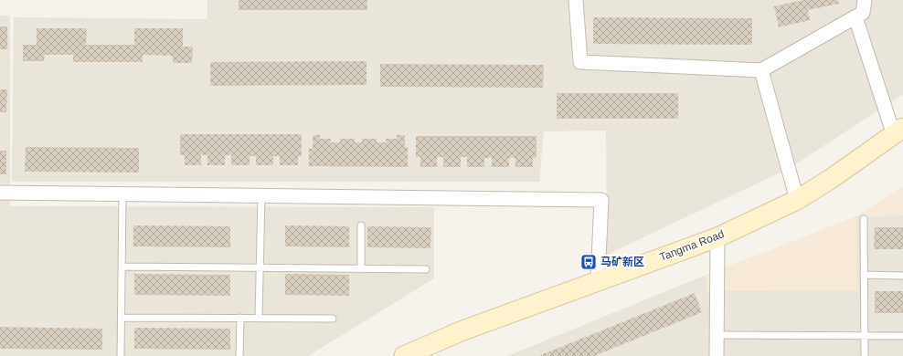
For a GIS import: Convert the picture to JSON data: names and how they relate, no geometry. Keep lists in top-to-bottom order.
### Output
{
  "streets": {
    "main road": ["Tangma Road"]
  },
  "places": {
    "bus stop": ["马矿新区"]
  }
}
